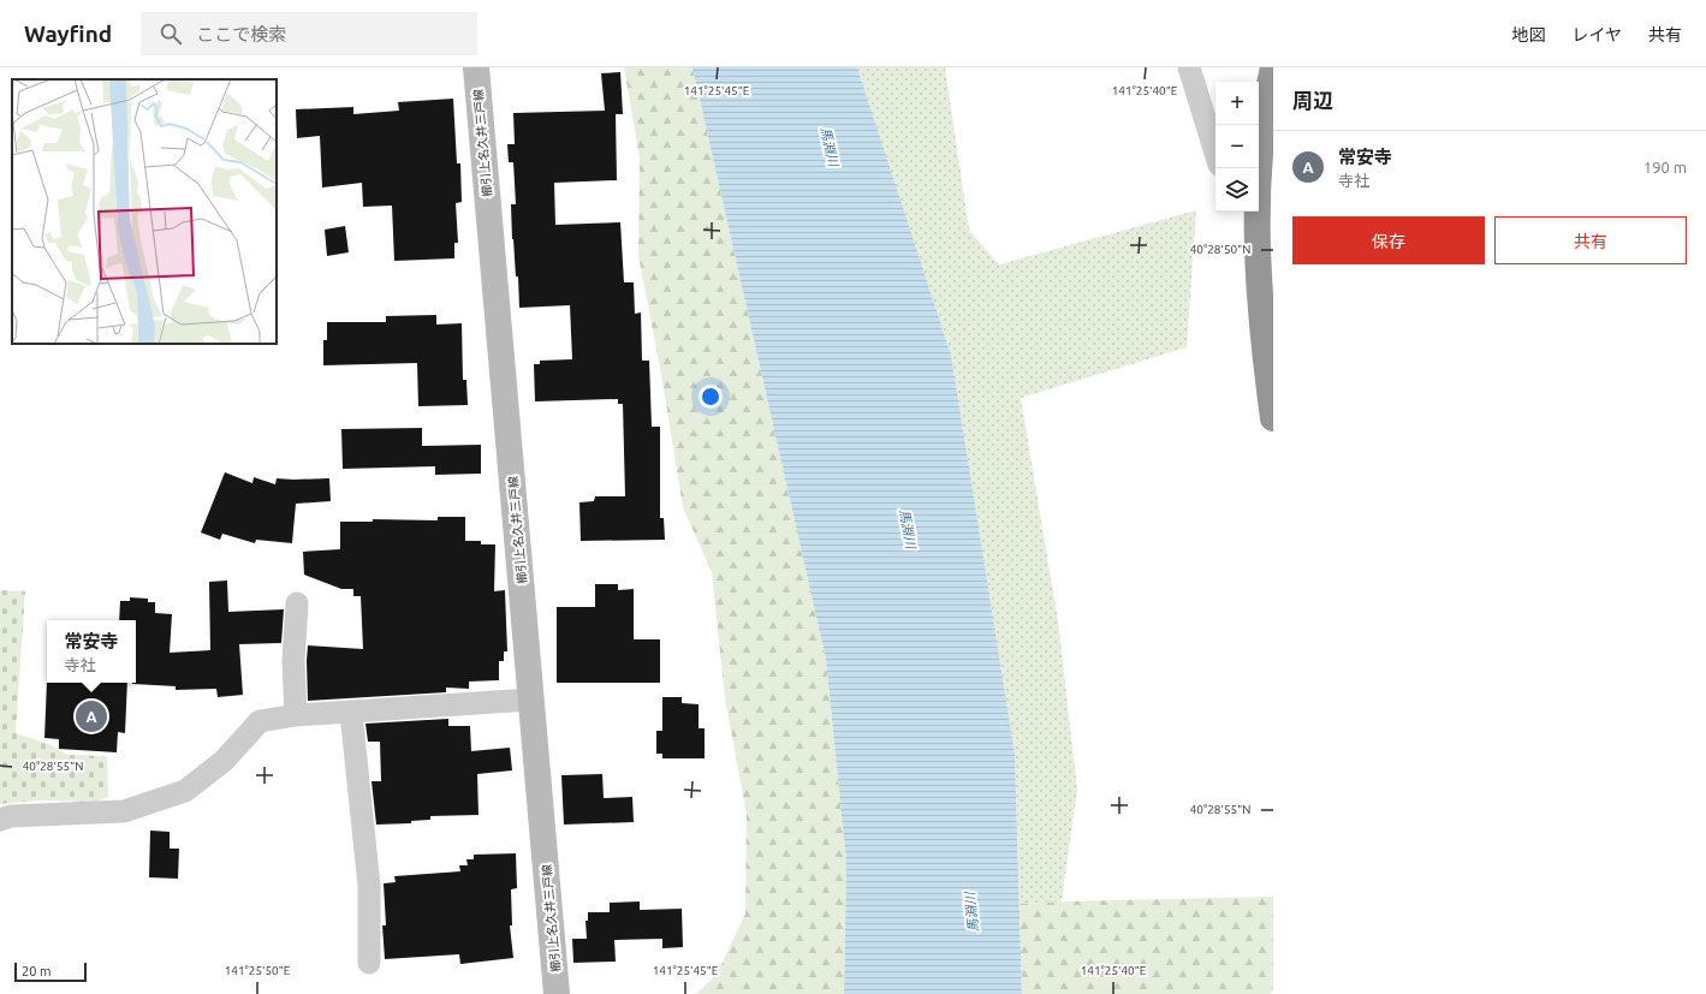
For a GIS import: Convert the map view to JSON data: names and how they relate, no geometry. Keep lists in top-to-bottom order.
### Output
{
  "streets": {
    "main road": ["櫛引上名久井三戸線"]
  },
  "water": ["馬淵川"],
  "scale_bar": "20 m",
  "page": {
    "header": "Wayfind",
    "search": "ここで検索",
    "nav": ["地図", "レイヤ", "共有"],
    "heading": "周辺",
    "map_buttons": ["+", "−"],
    "list": [
      {
        "mark": "A",
        "name": "常安寺",
        "note": "寺社",
        "value": "190 m"
      }
    ],
    "buttons": ["保存", "共有"],
    "popup": ["常安寺", "寺社"],
    "pins": "A",
    "scale": "20 m"
  },
  "coordinates": [
    "141°25'45\"E",
    "141°25'40\"E",
    "40°28'50\"N",
    "40°28'55\"N",
    "141°25'50\"E"
  ]
}
